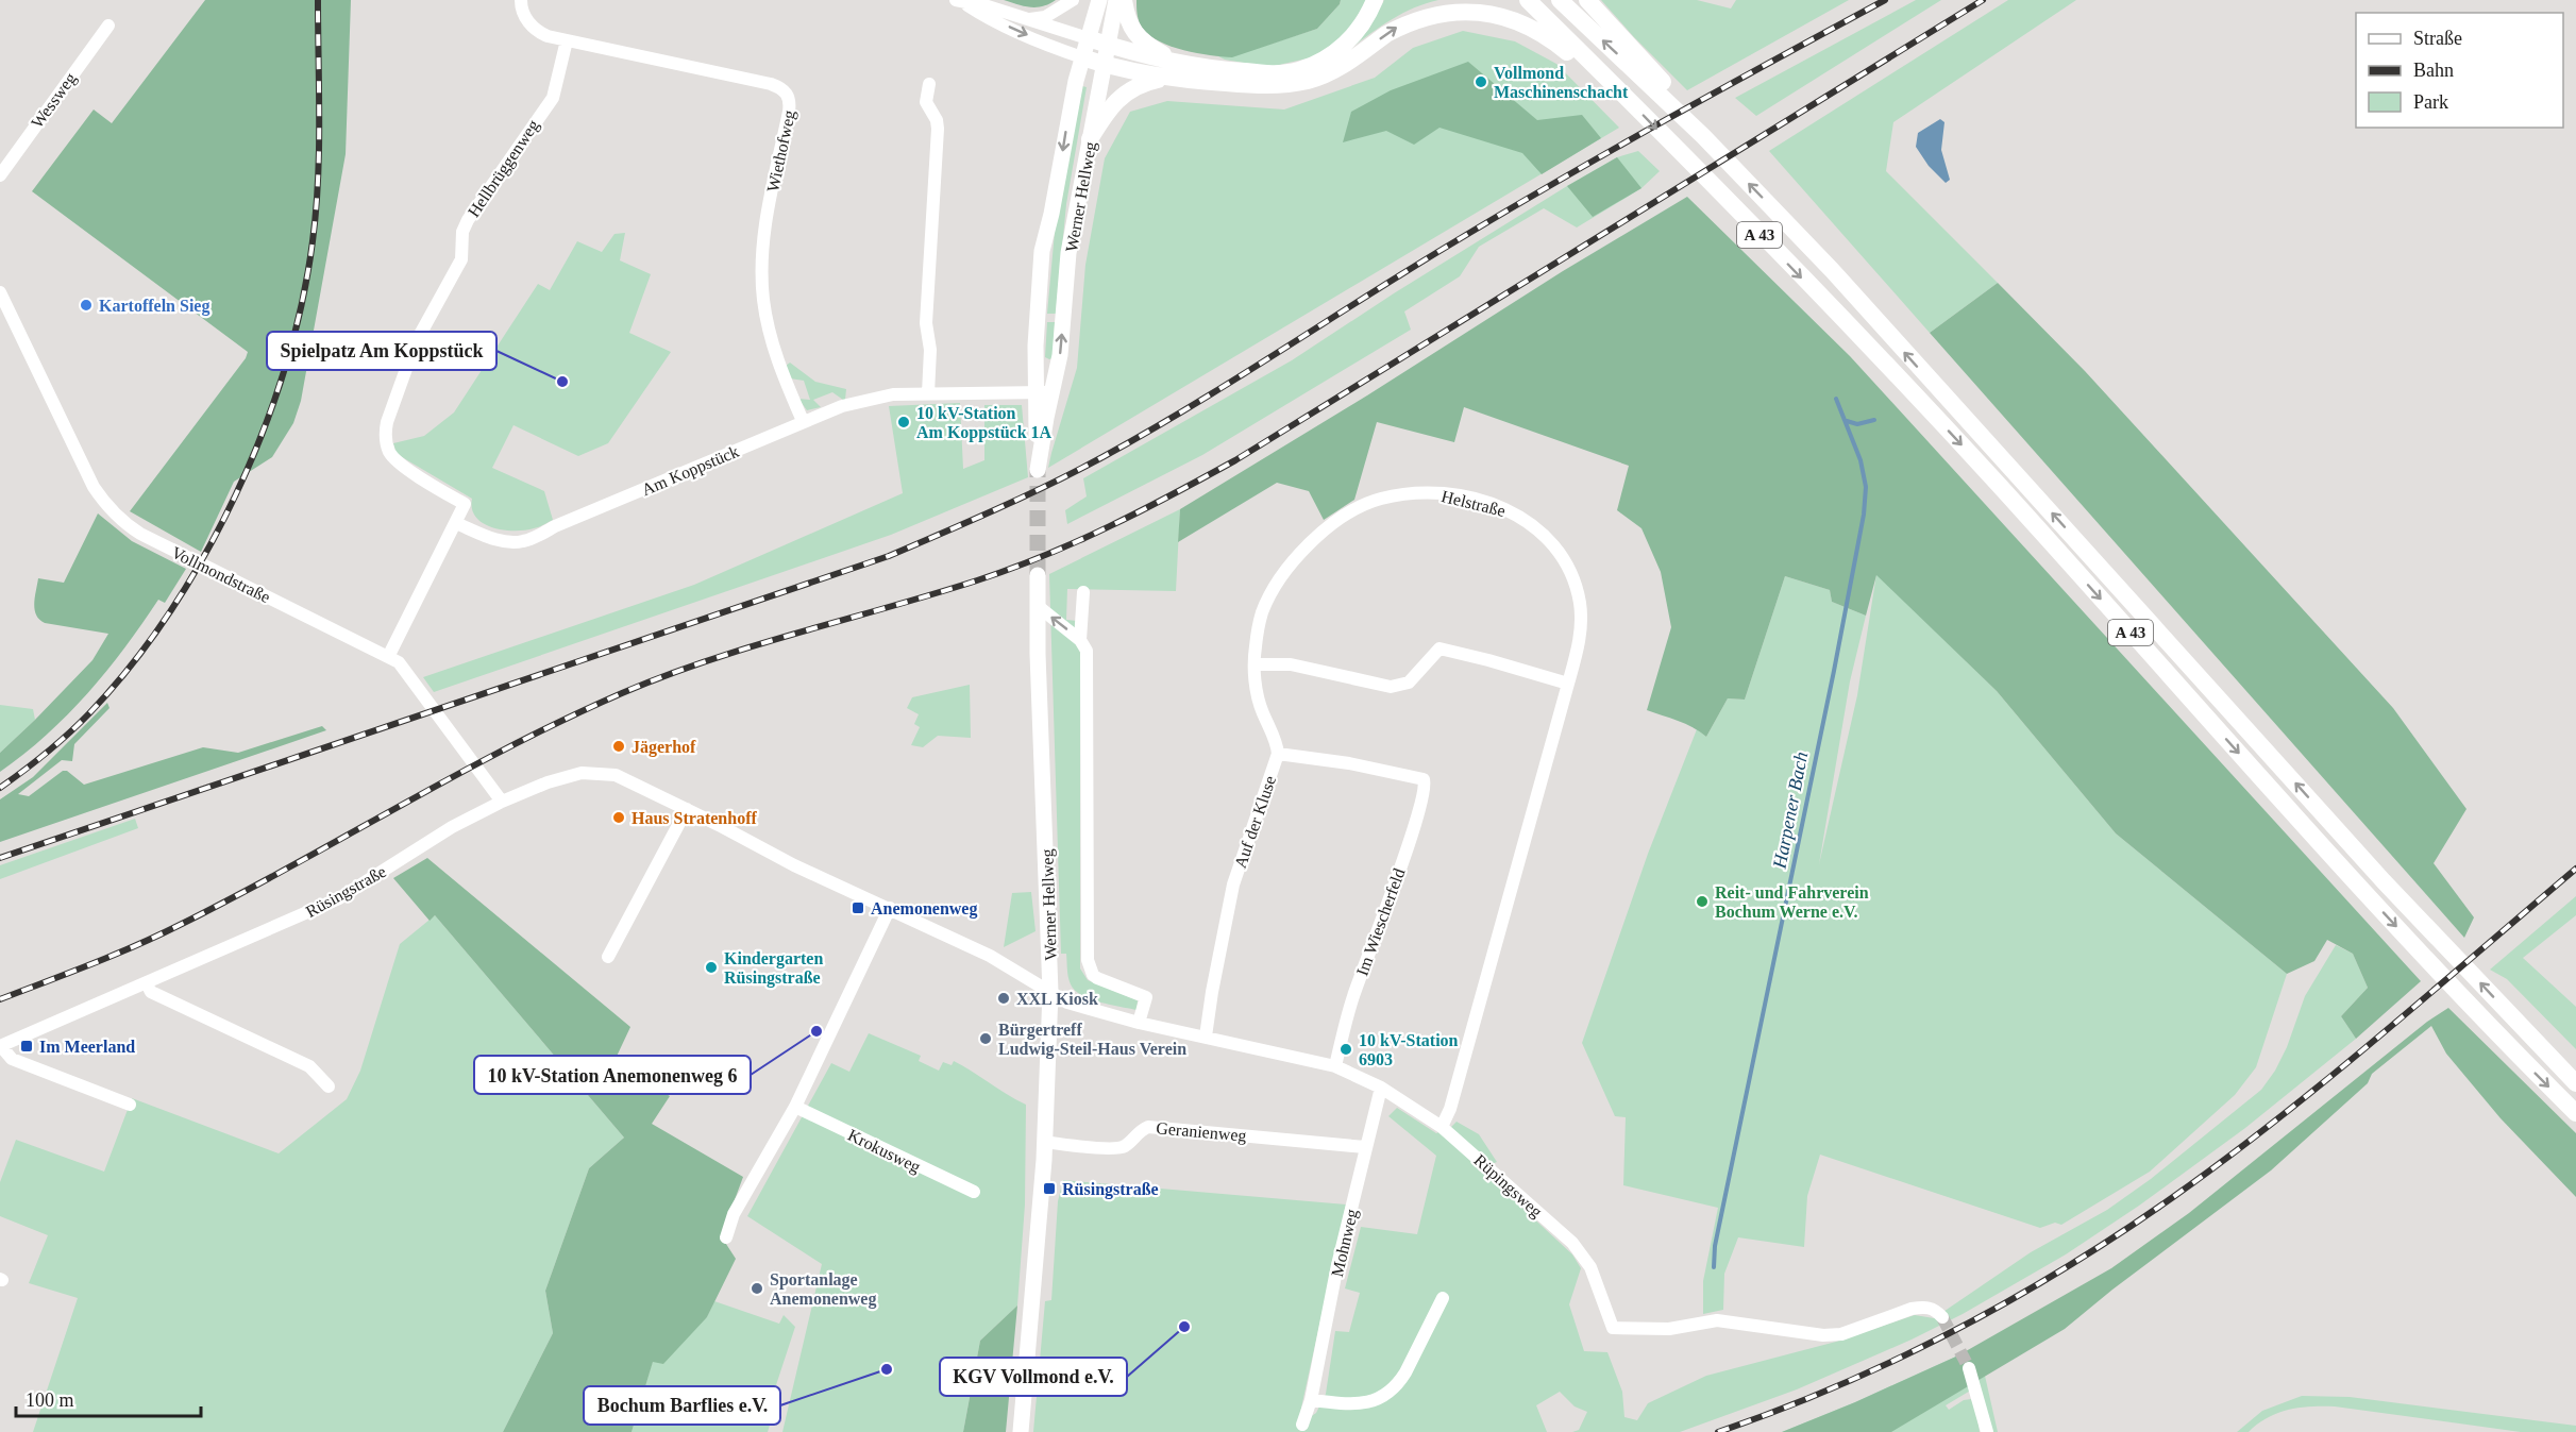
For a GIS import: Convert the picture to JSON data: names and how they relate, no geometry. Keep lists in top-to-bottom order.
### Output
{
  "streets": {
    "highway": ["A 43"],
    "main road": ["Werner Hellweg"],
    "street": [
      "Wessweg",
      "Wiethofweg",
      "Hellbrüggenweg",
      "Am Koppstück",
      "Helstraße",
      "Vollmondstraße",
      "Auf der Kluse",
      "Rüsingstraße",
      "Im Wiescherfeld",
      "Geranienweg",
      "Krokusweg",
      "Rüpingsweg",
      "Mohnweg"
    ]
  },
  "crossings": [
    ["Wiethofweg", "Hellbrüggenweg"],
    ["Wiethofweg", "Am Koppstück"],
    ["Hellbrüggenweg", "Am Koppstück"],
    ["Werner Hellweg", "Am Koppstück"],
    ["Werner Hellweg", "Rüsingstraße"],
    ["Werner Hellweg", "Geranienweg"],
    ["Werner Hellweg", "Rüpingsweg"],
    ["Helstraße", "Auf der Kluse"],
    ["Helstraße", "Rüpingsweg"],
    ["Vollmondstraße", "Rüsingstraße"],
    ["Auf der Kluse", "Im Wiescherfeld"],
    ["Auf der Kluse", "Rüpingsweg"],
    ["Rüsingstraße", "Rüpingsweg"],
    ["Im Wiescherfeld", "Rüpingsweg"],
    ["Geranienweg", "Mohnweg"],
    ["Rüpingsweg", "Mohnweg"]
  ],
  "water": ["Harpener Bach"],
  "places": {
    "other": [
      "Vollmond Maschinenschacht",
      "Kartoffeln Sieg",
      "Spielpatz Am Koppstück",
      "10 kV-Station Am Koppstück 1A",
      "Jägerhof",
      "Haus Stratenhoff",
      "Reit- und Fahrverein Bochum Werne e.V.",
      "Kindergarten Rüsingstraße",
      "XXL Kiosk",
      "10 kV-Station Anemonenweg 6",
      "Bürgertreff Ludwig-Steil-Haus Verein",
      "10 kV-Station 6903",
      "Sportanlage Anemonenweg",
      "KGV Vollmond e.V.",
      "Bochum Barflies e.V."
    ],
    "transit": ["Anemonenweg", "Im Meerland", "Rüsingstraße"]
  },
  "legend": ["Straße", "Bahn", "Park"],
  "scale_bar": "100 m"
}
